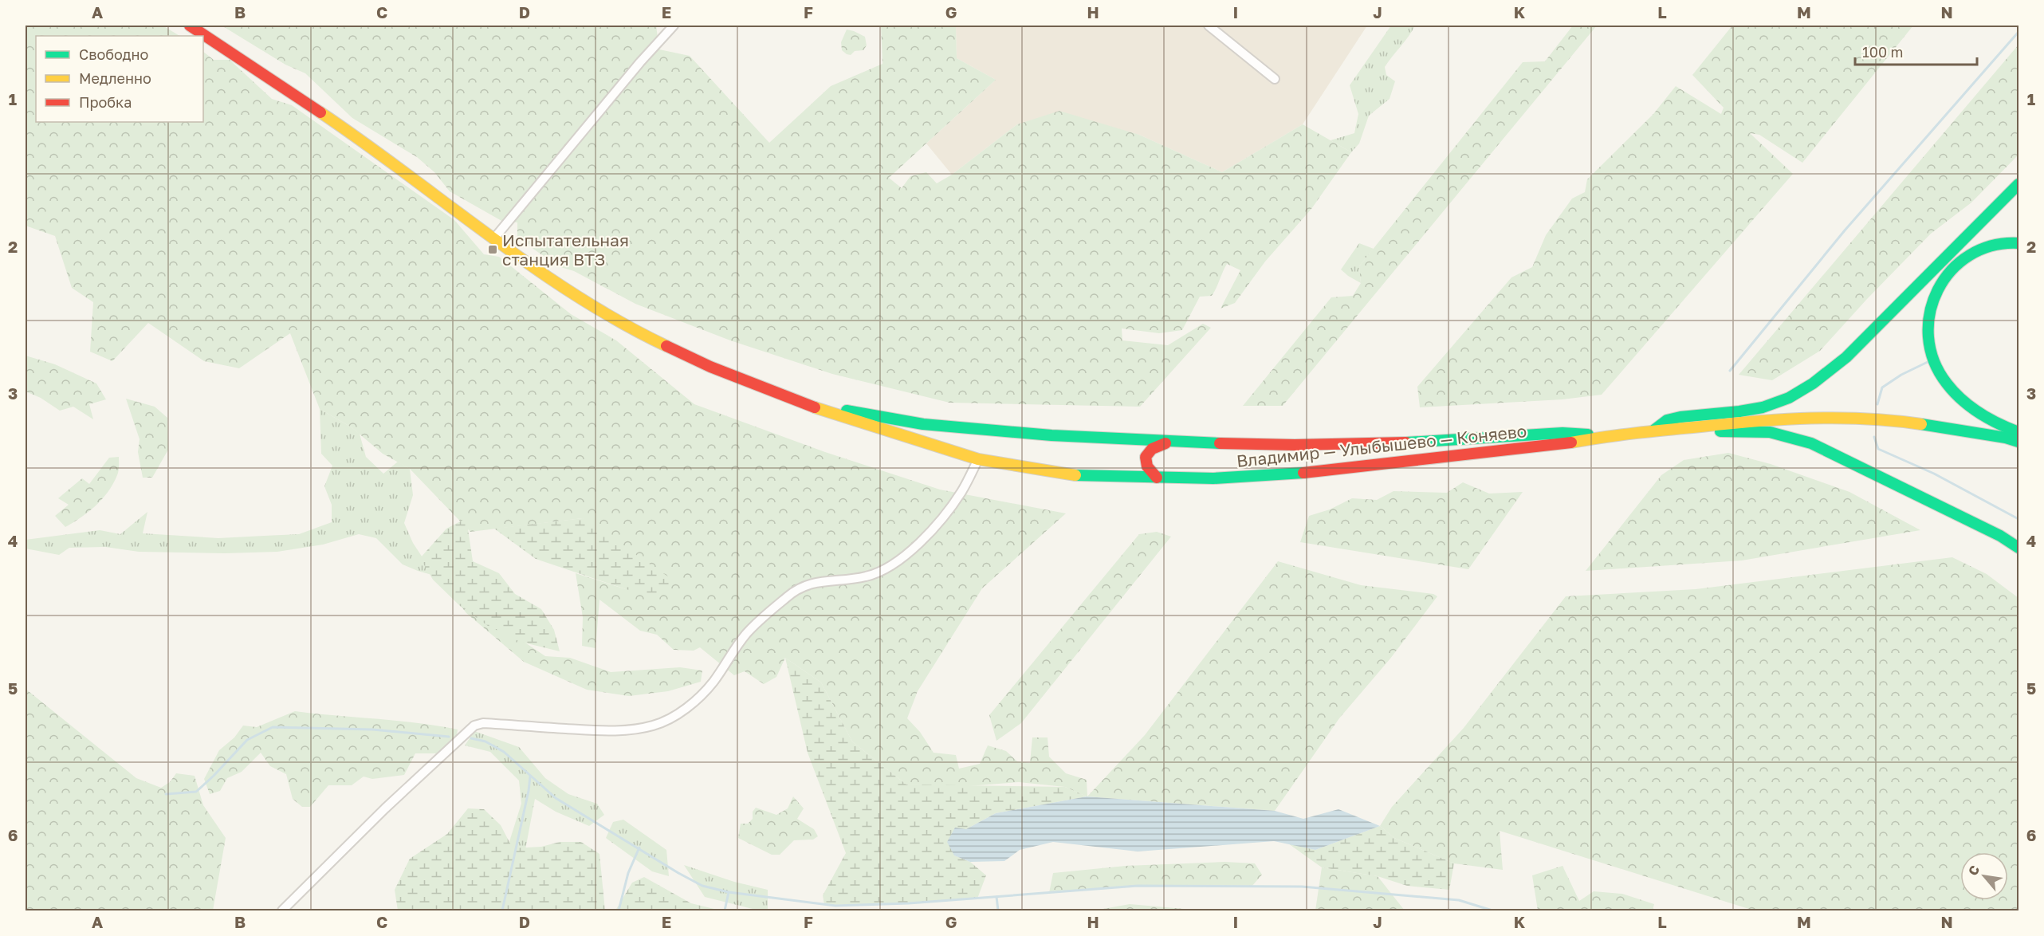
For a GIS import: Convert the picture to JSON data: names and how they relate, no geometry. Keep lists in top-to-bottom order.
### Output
{
  "streets": {
    "main road": ["Владимир — Улыбышево — Коняево"]
  },
  "places": {
    "transit": ["Испытательная станция ВТЗ"]
  },
  "legend": ["Свободно", "Медленно", "Пробка"],
  "scale_bar": "100 m",
  "north": "top left",
  "grid": {
    "columns": [
      "A",
      "B",
      "C",
      "D",
      "E",
      "F",
      "G",
      "H",
      "I",
      "J",
      "K",
      "L",
      "M",
      "N"
    ],
    "rows": [
      "1",
      "2",
      "3",
      "4",
      "5",
      "6"
    ]
  }
}
